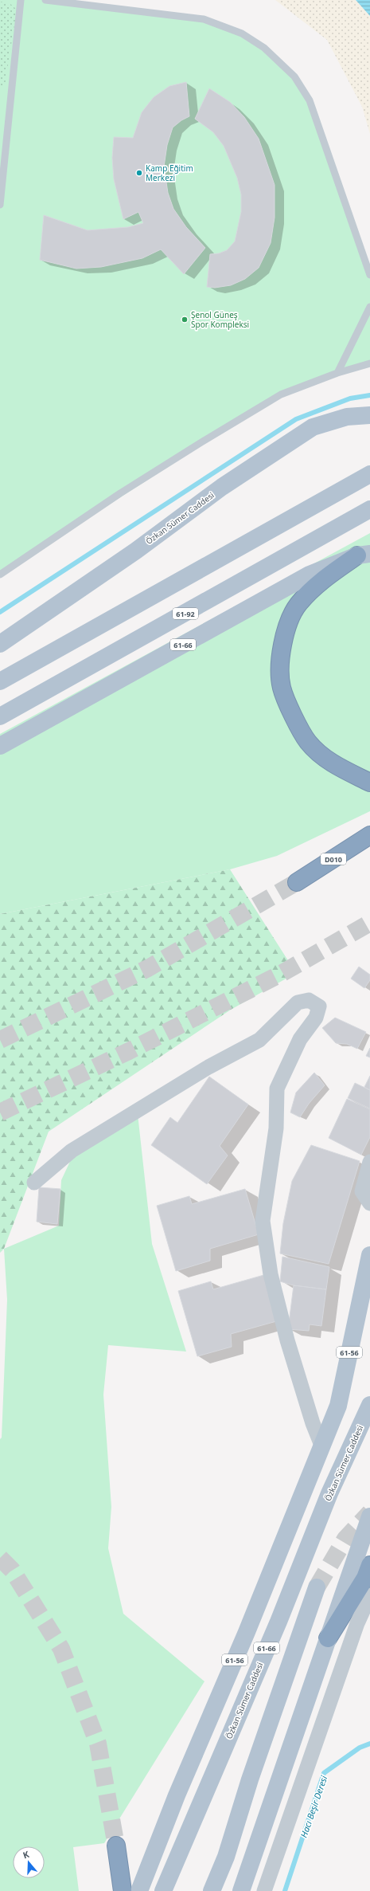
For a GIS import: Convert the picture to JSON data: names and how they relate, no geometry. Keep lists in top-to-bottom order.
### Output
{
  "streets": {
    "highway": ["D010"],
    "main road": [
      "Özkan Sümer Caddesi",
      "61-92",
      "61-66",
      "61-56"
    ]
  },
  "water": ["Hacı Beşir Deresi"],
  "places": ["Kamp Eğitim Merkezi", "Şenol Güneş Spor Kompleksi"],
  "north": "top"
}
